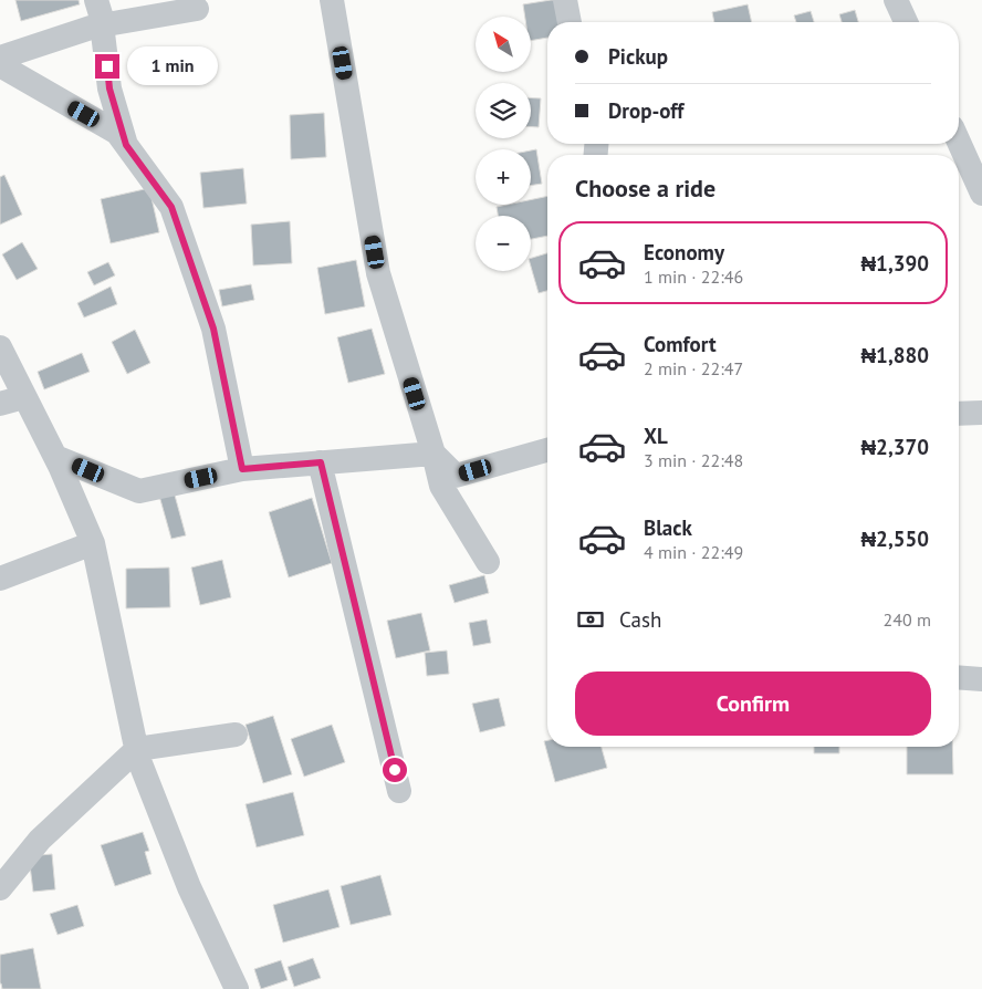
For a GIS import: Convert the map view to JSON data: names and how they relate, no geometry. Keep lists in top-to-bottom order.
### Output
{
  "north": "top left",
  "page": {
    "map_buttons": ["+", "−"],
    "banner": ["Pickup", "Drop-off"],
    "bubble": "1 min",
    "heading": "Choose a ride",
    "list": [
      {
        "name": "Economy",
        "note": "1 min · 22:46",
        "value": "₦1,390"
      },
      {
        "name": "Comfort",
        "note": "2 min · 22:47",
        "value": "₦1,880"
      },
      {
        "name": "XL",
        "note": "3 min · 22:48",
        "value": "₦2,370"
      },
      {
        "name": "Black",
        "note": "4 min · 22:49",
        "value": "₦2,550"
      }
    ],
    "pay": ["Cash", "240 m"],
    "buttons": "Confirm"
  }
}
